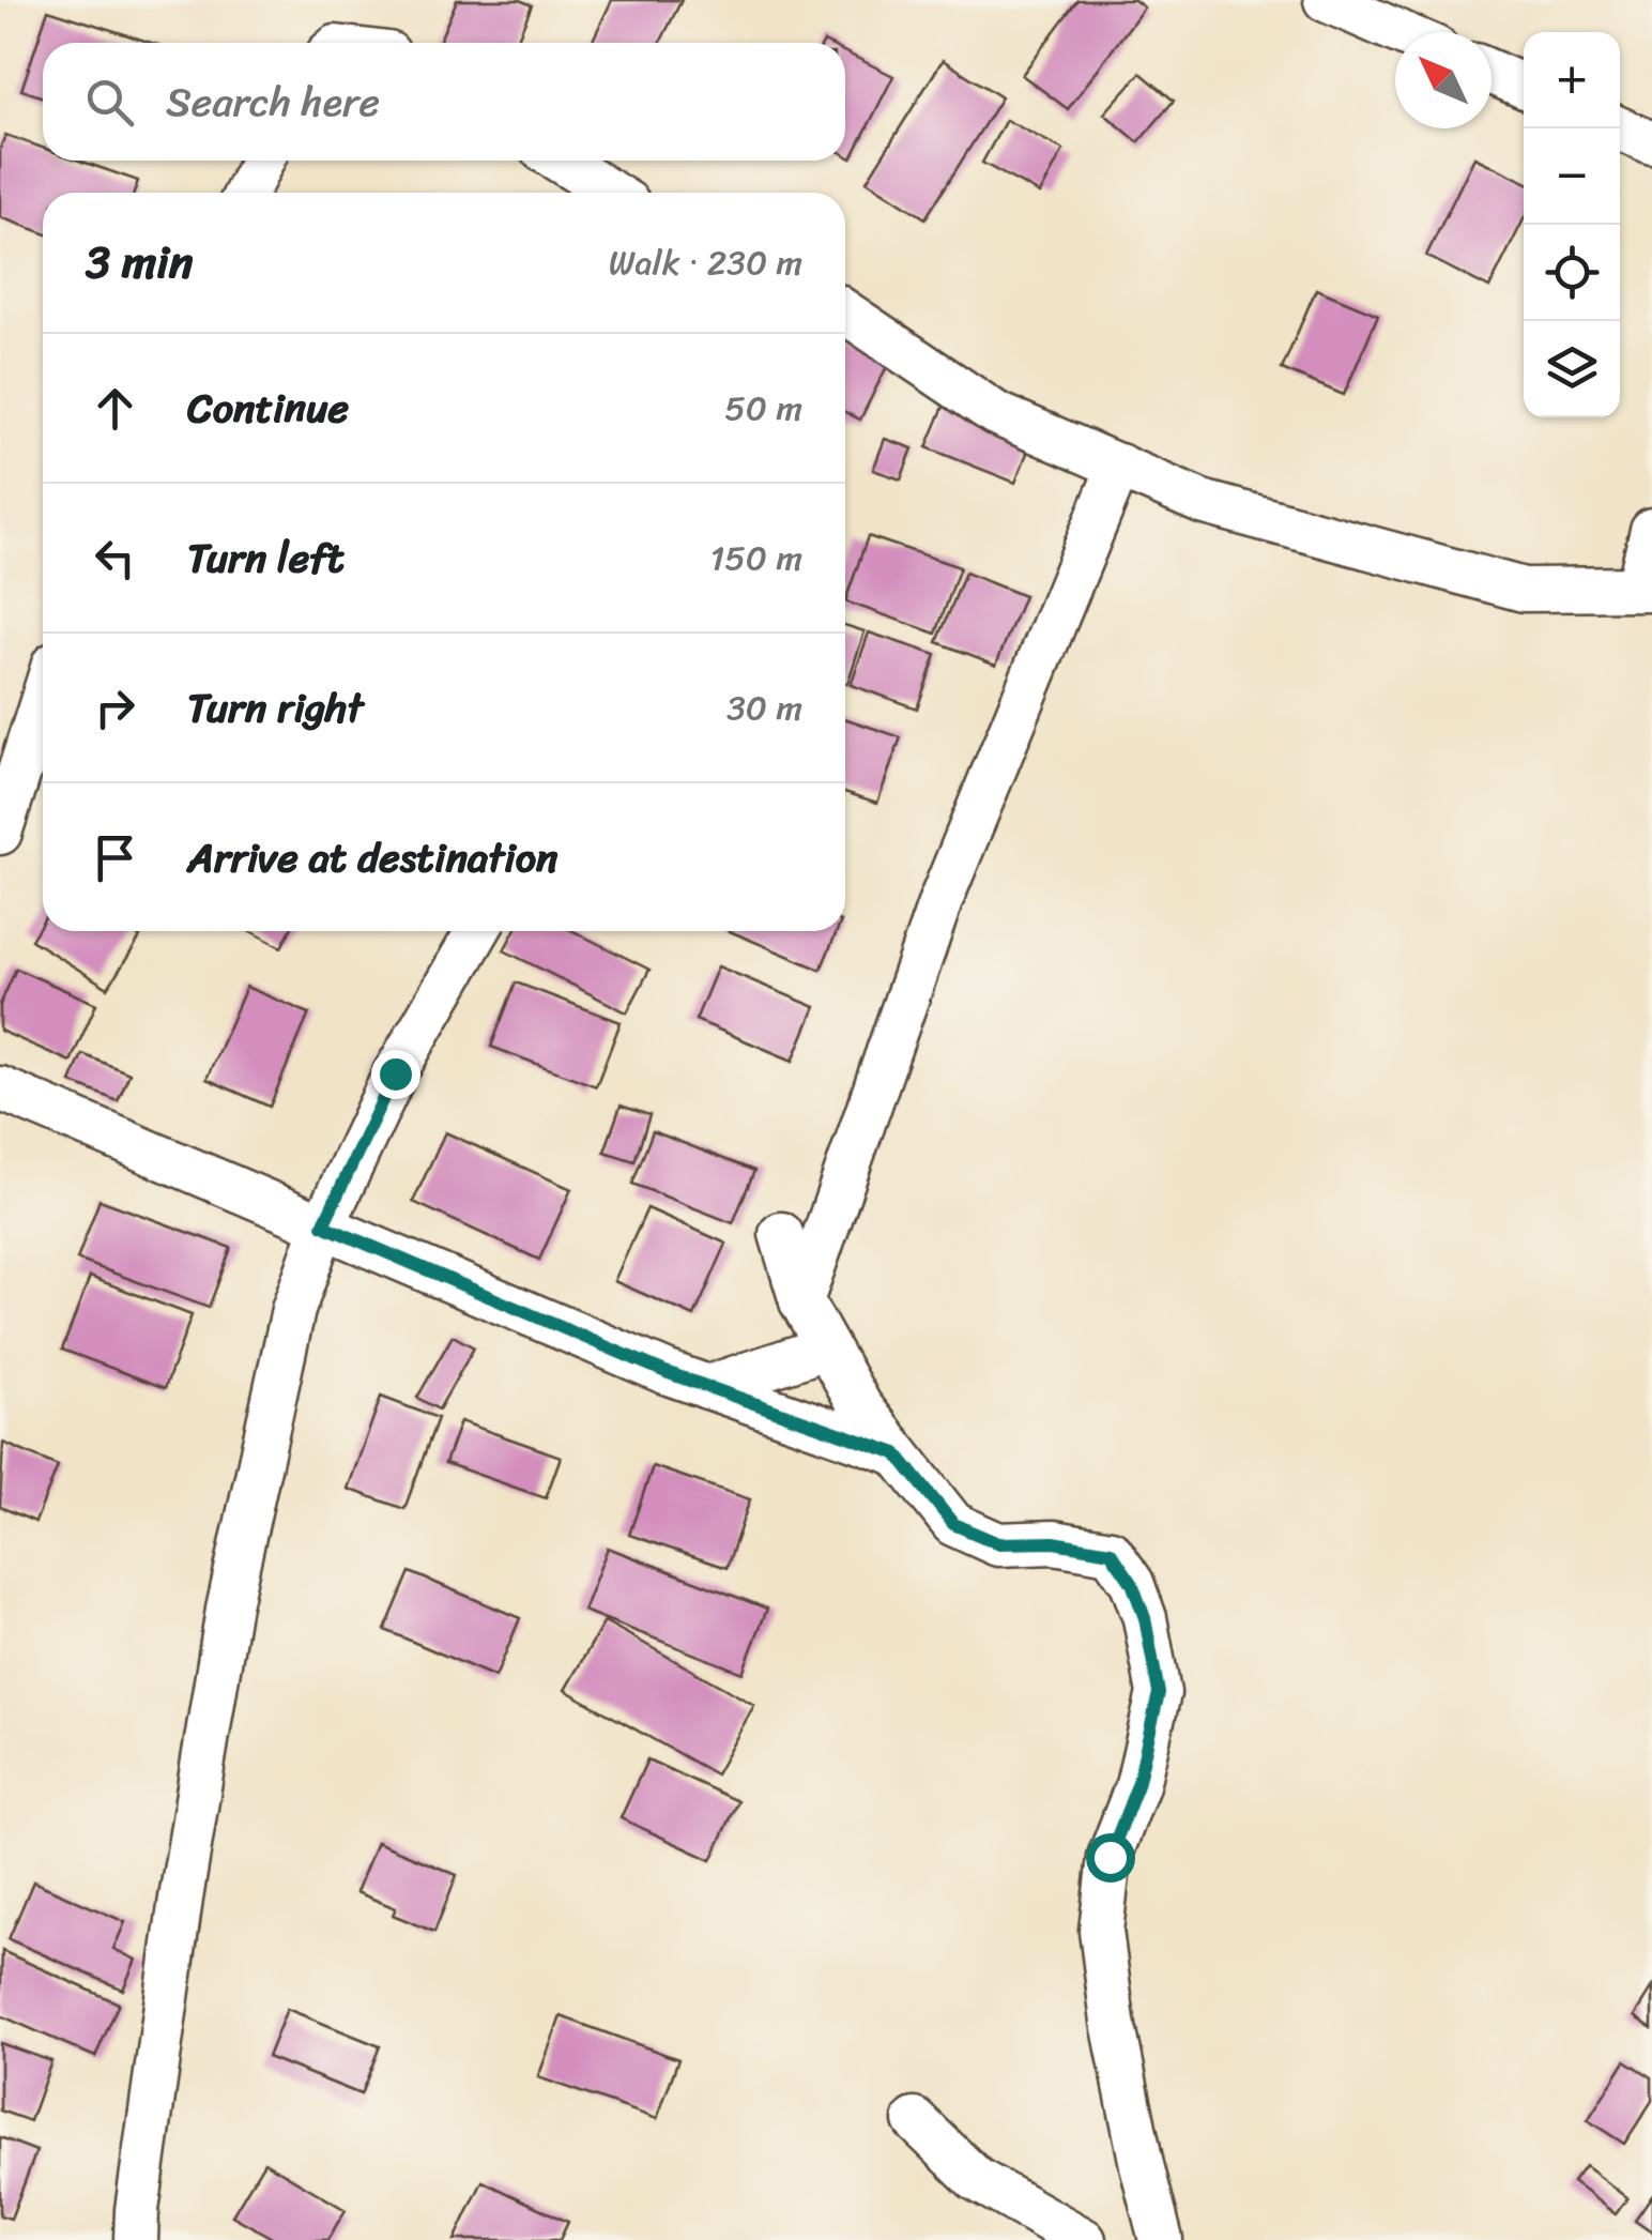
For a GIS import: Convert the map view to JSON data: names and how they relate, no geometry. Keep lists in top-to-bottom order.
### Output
{
  "north": "top left",
  "page": {
    "map_buttons": ["+", "−"],
    "search": "Search here",
    "heading": ["3 min", "Walk · 230 m"],
    "list": [
      ["Continue", "50 m"],
      ["Turn left", "150 m"],
      ["Turn right", "30 m"],
      "Arrive at destination"
    ]
  }
}
